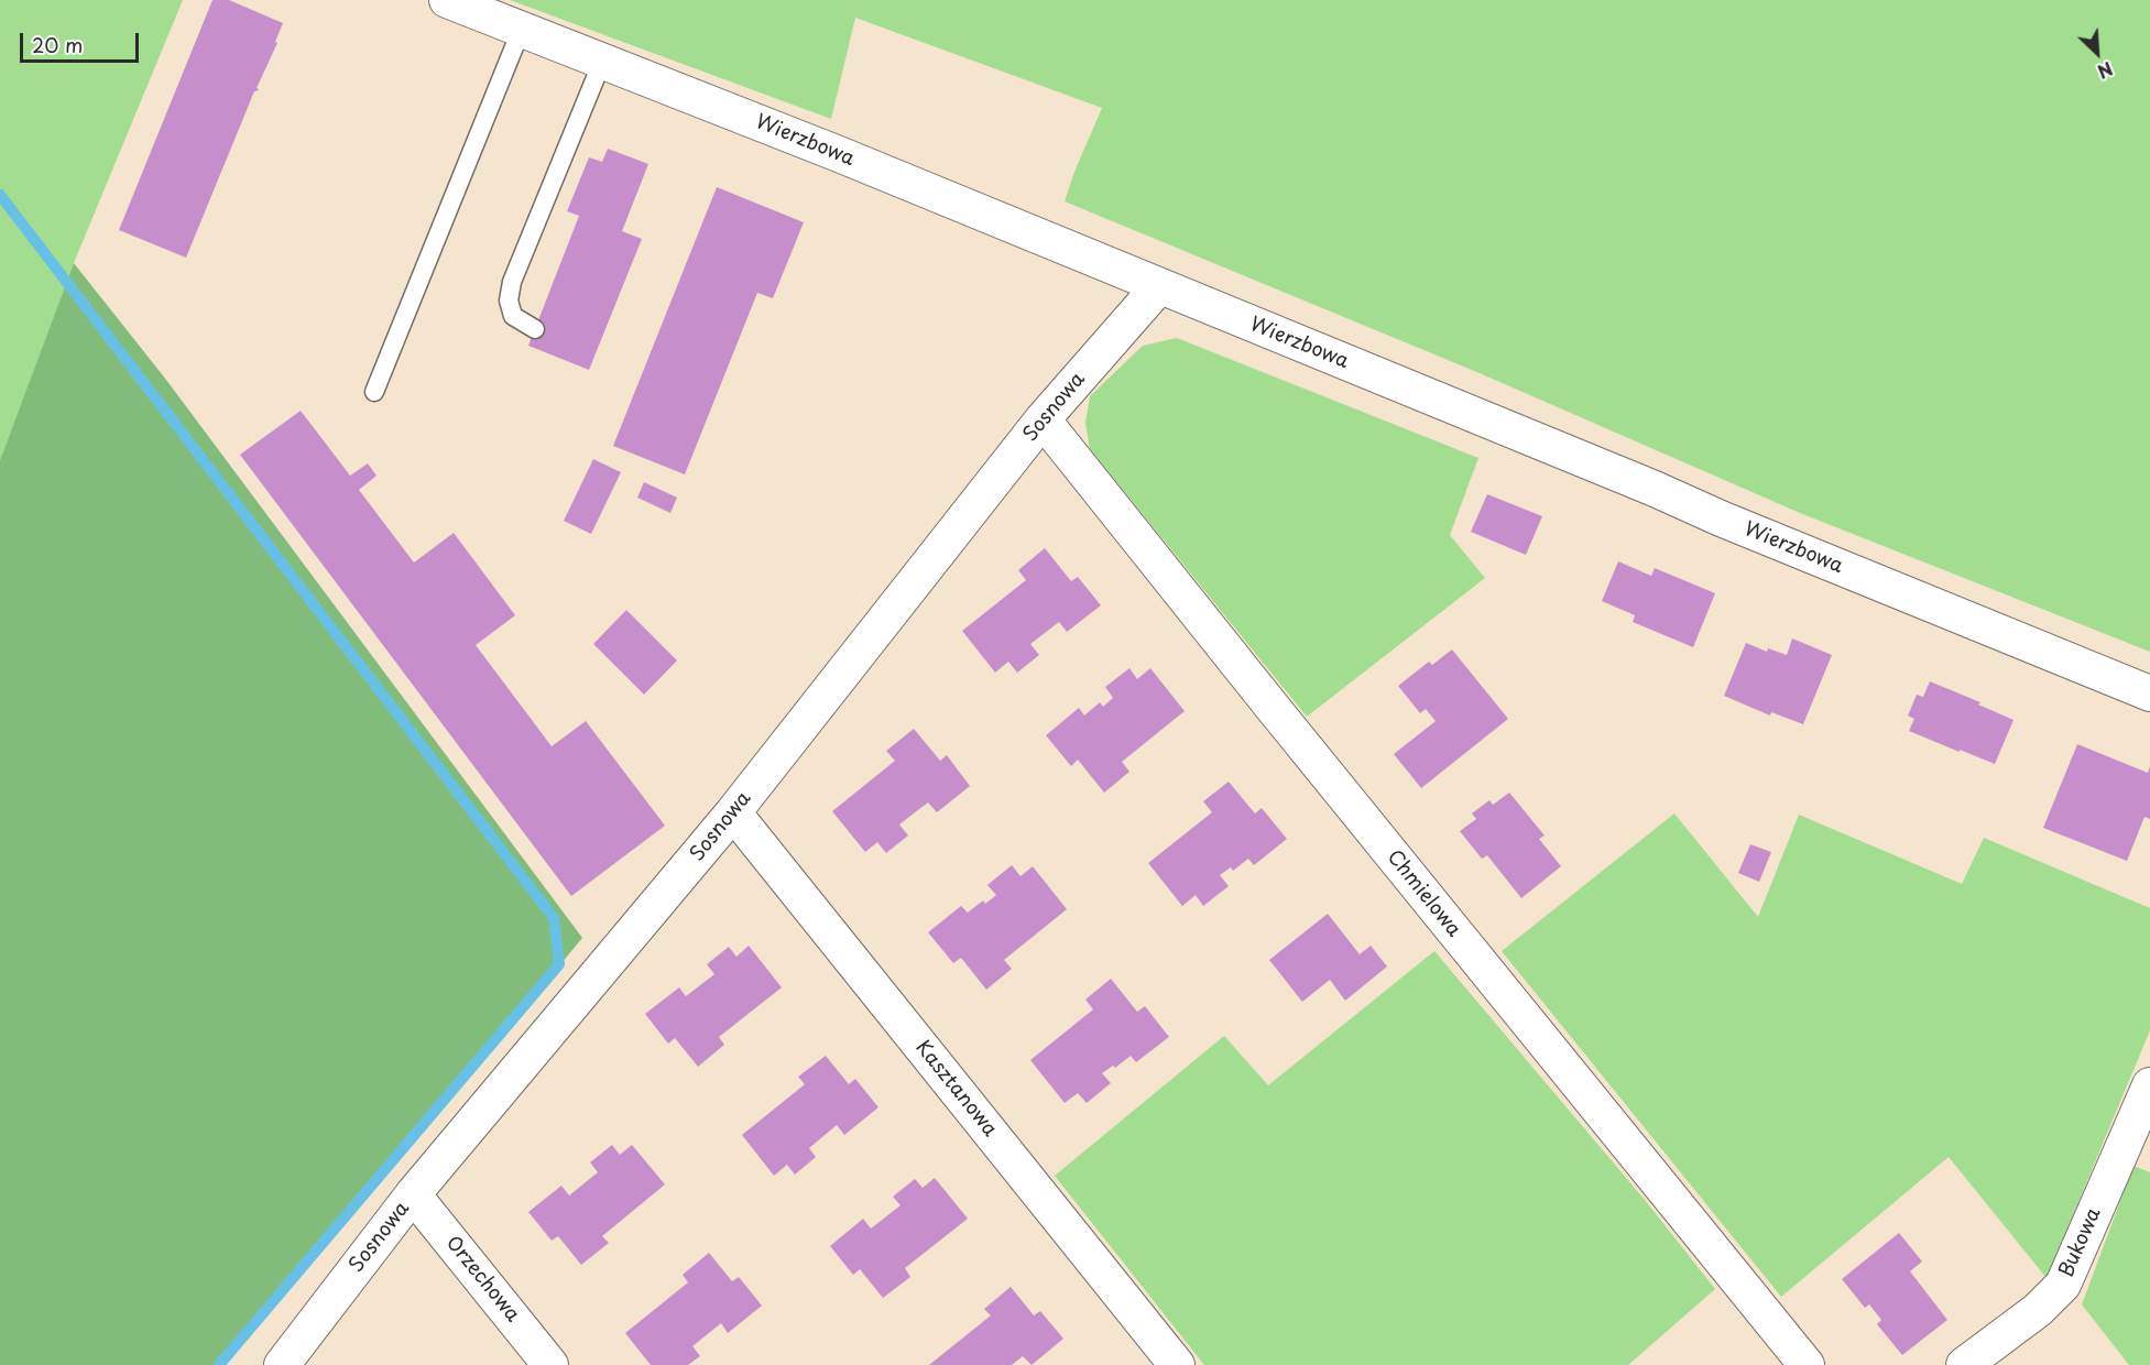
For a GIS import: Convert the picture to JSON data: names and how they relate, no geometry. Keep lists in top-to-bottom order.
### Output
{
  "streets": {
    "street": [
      "Wierzbowa",
      "Sosnowa",
      "Chmielowa",
      "Kasztanowa",
      "Bukowa",
      "Orzechowa"
    ]
  },
  "crossings": [
    ["Wierzbowa", "Sosnowa"],
    ["Sosnowa", "Chmielowa"],
    ["Sosnowa", "Kasztanowa"],
    ["Sosnowa", "Orzechowa"]
  ],
  "scale_bar": "20 m",
  "north": "bottom right"
}
